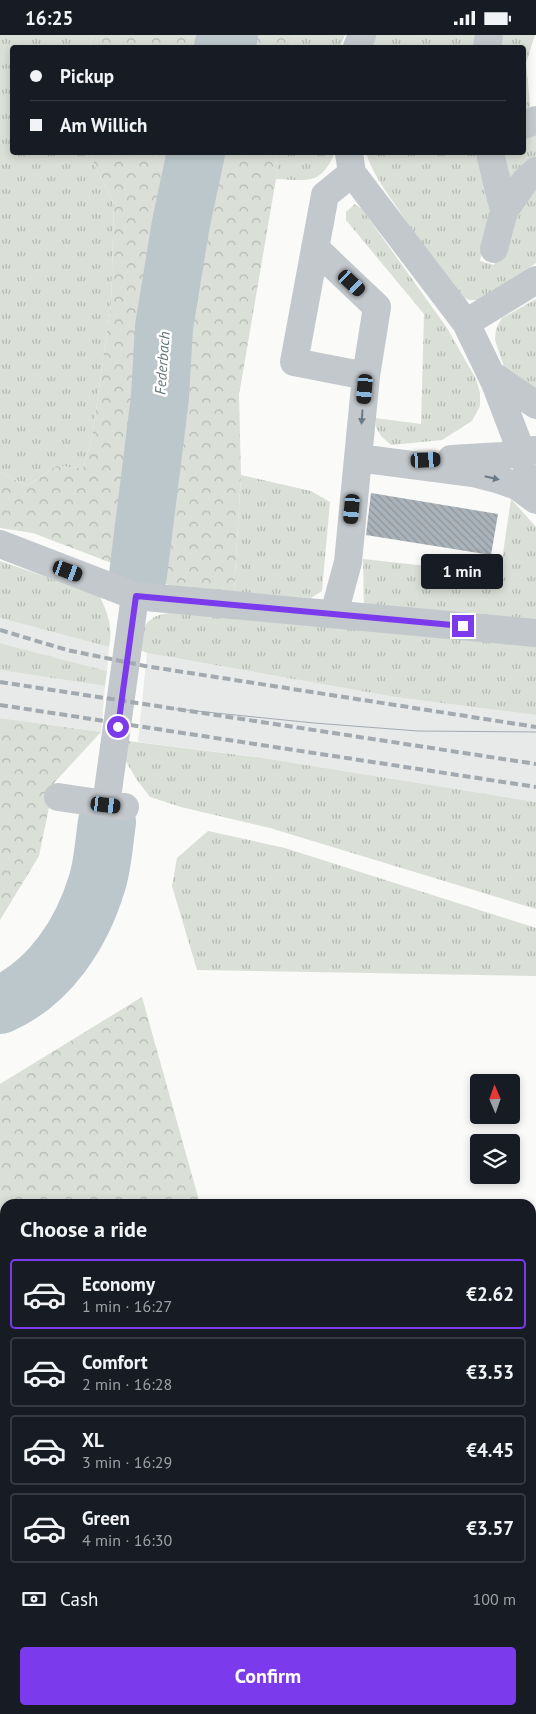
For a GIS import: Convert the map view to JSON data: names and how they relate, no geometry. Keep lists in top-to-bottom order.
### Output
{
  "water": ["Federbach"],
  "north": "top",
  "page": {
    "status": "16:25",
    "banner": ["Pickup", "Am Willich"],
    "bubble": "1 min",
    "heading": "Choose a ride",
    "list": [
      {
        "name": "Economy",
        "note": "1 min · 16:27",
        "value": "€2.62"
      },
      {
        "name": "Comfort",
        "note": "2 min · 16:28",
        "value": "€3.53"
      },
      {
        "name": "XL",
        "note": "3 min · 16:29",
        "value": "€4.45"
      },
      {
        "name": "Green",
        "note": "4 min · 16:30",
        "value": "€3.57"
      }
    ],
    "pay": ["Cash", "100 m"],
    "buttons": "Confirm"
  }
}
